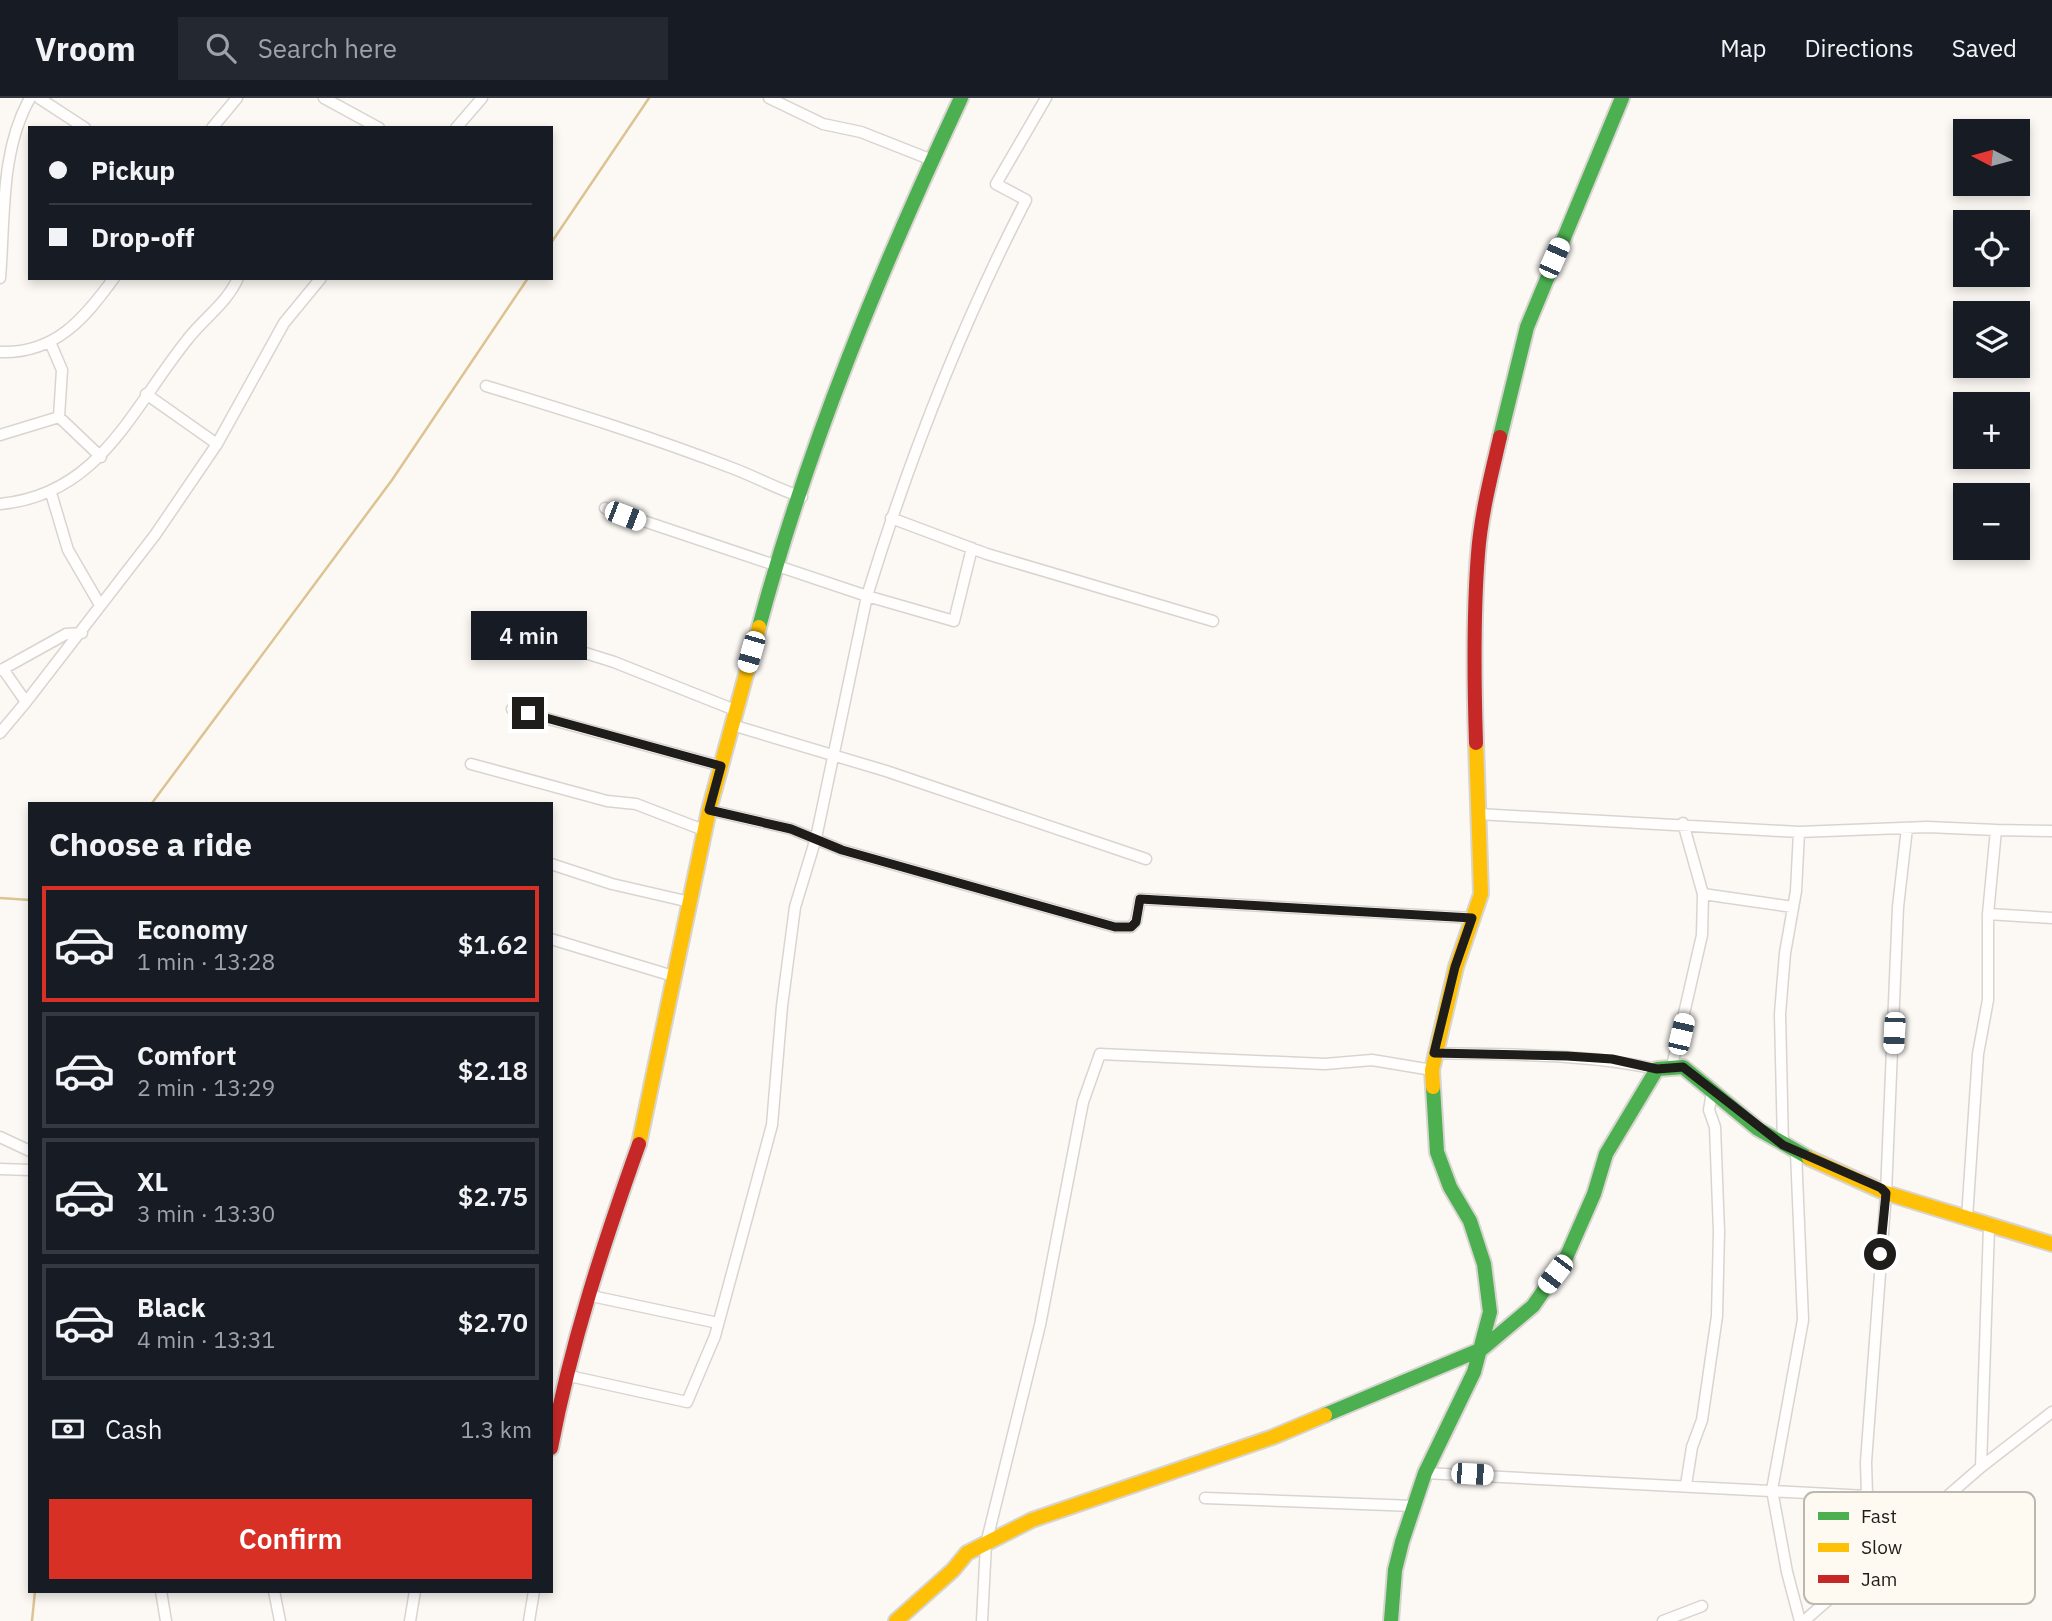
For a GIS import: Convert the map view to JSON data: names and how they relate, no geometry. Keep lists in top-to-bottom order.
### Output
{
  "legend": ["Fast", "Slow", "Jam"],
  "north": "left",
  "page": {
    "header": "Vroom",
    "search": "Search here",
    "nav": ["Map", "Directions", "Saved"],
    "map_buttons": ["+", "−"],
    "banner": ["Pickup", "Drop-off"],
    "bubble": "4 min",
    "heading": "Choose a ride",
    "list": [
      {
        "name": "Economy",
        "note": "1 min · 13:28",
        "value": "$1.62"
      },
      {
        "name": "Comfort",
        "note": "2 min · 13:29",
        "value": "$2.18"
      },
      {
        "name": "XL",
        "note": "3 min · 13:30",
        "value": "$2.75"
      },
      {
        "name": "Black",
        "note": "4 min · 13:31",
        "value": "$2.70"
      }
    ],
    "pay": ["Cash", "1.3 km"],
    "buttons": "Confirm"
  }
}
